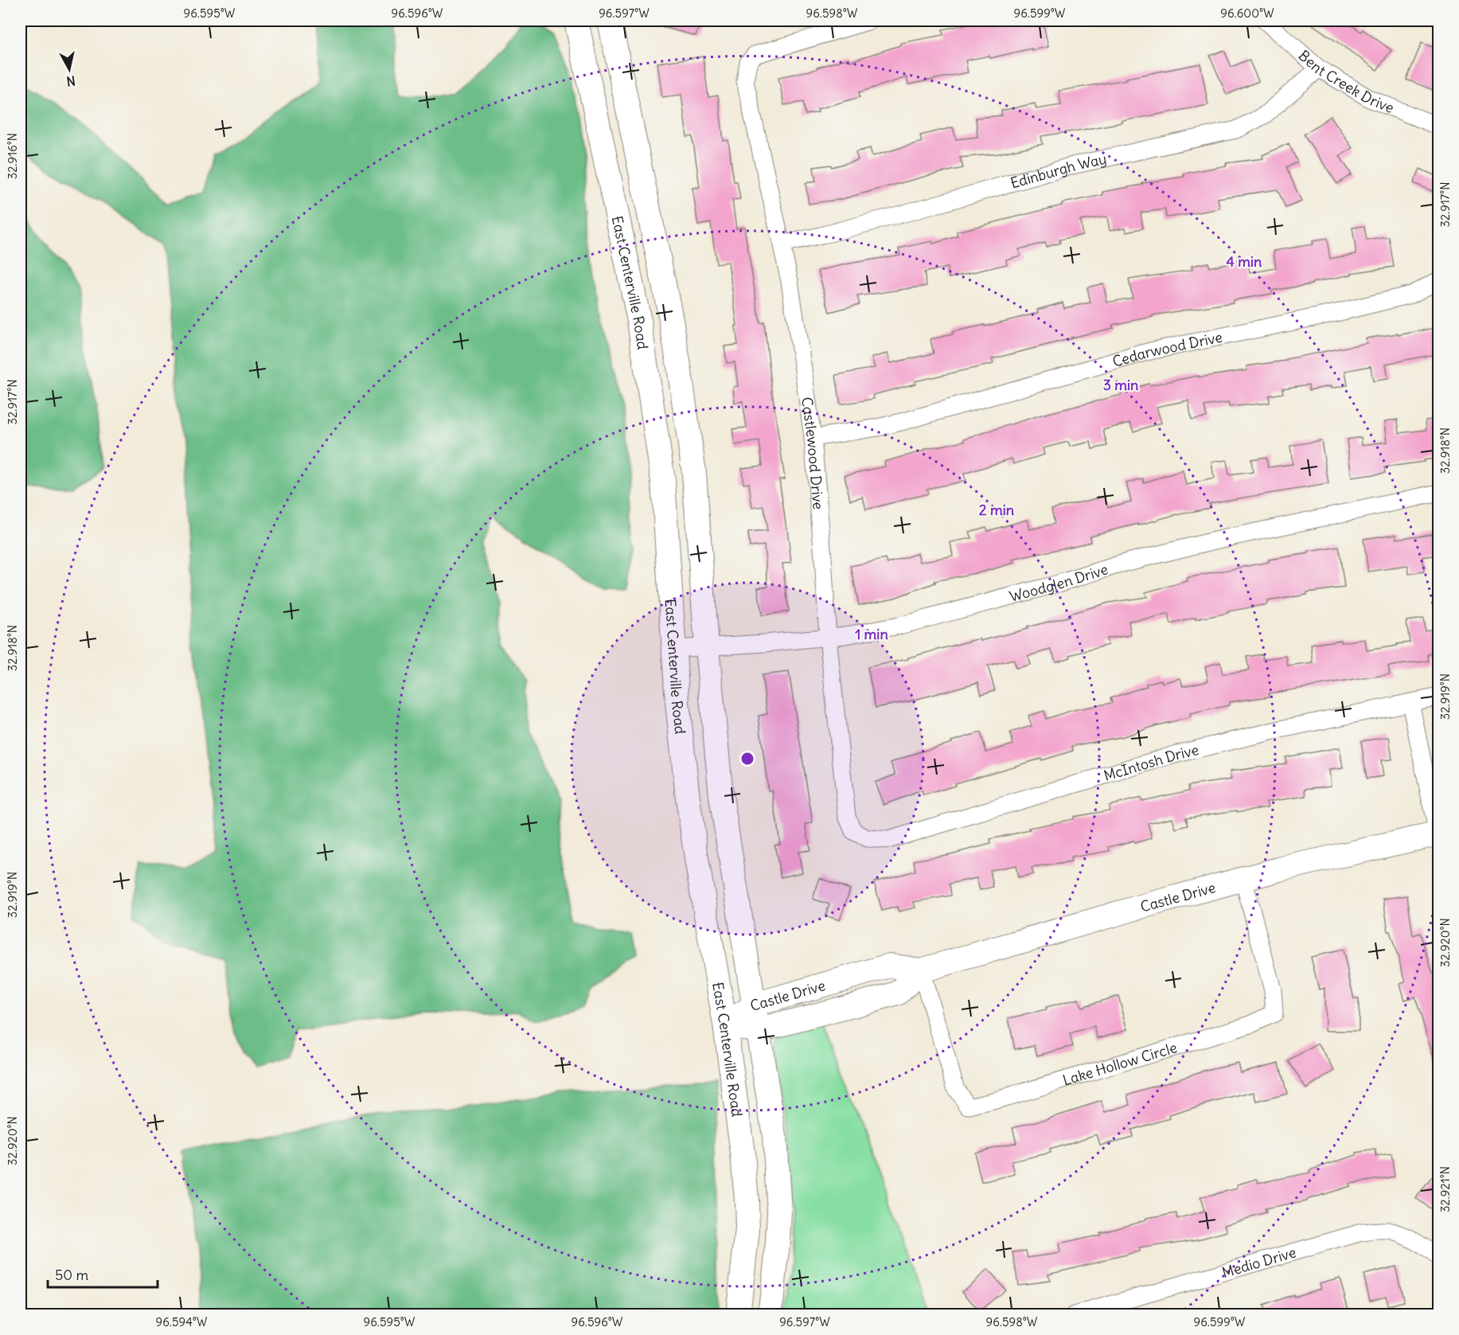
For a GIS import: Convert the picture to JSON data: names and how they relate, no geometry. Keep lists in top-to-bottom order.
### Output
{
  "streets": {
    "main road": ["East Centerville Road", "Castle Drive"],
    "street": [
      "Bent Creek Drive",
      "Edinburgh Way",
      "Cedarwood Drive",
      "Castlewood Drive",
      "Woodglen Drive",
      "McIntosh Drive",
      "Lake Hollow Circle",
      "Medio Drive"
    ]
  },
  "crossings": [
    ["Bent Creek Drive", "Edinburgh Way"],
    ["Edinburgh Way", "Castlewood Drive"],
    ["East Centerville Road", "Woodglen Drive"],
    ["East Centerville Road", "Castle Drive"],
    ["Cedarwood Drive", "Castlewood Drive"],
    ["Castlewood Drive", "Woodglen Drive"],
    ["Castlewood Drive", "McIntosh Drive"],
    ["Castle Drive", "Lake Hollow Circle"]
  ],
  "scale_bar": "50 m",
  "north": "bottom",
  "coordinates": [
    "96.595°W",
    "96.596°W",
    "96.597°W",
    "96.598°W",
    "96.599°W",
    "96.600°W",
    "32.916°N",
    "32.917°N",
    "32.918°N",
    "32.919°N",
    "32.920°N",
    "32.921°N",
    "96.594°W"
  ],
  "rings": [
    "4 min",
    "3 min",
    "2 min",
    "1 min"
  ]
}
